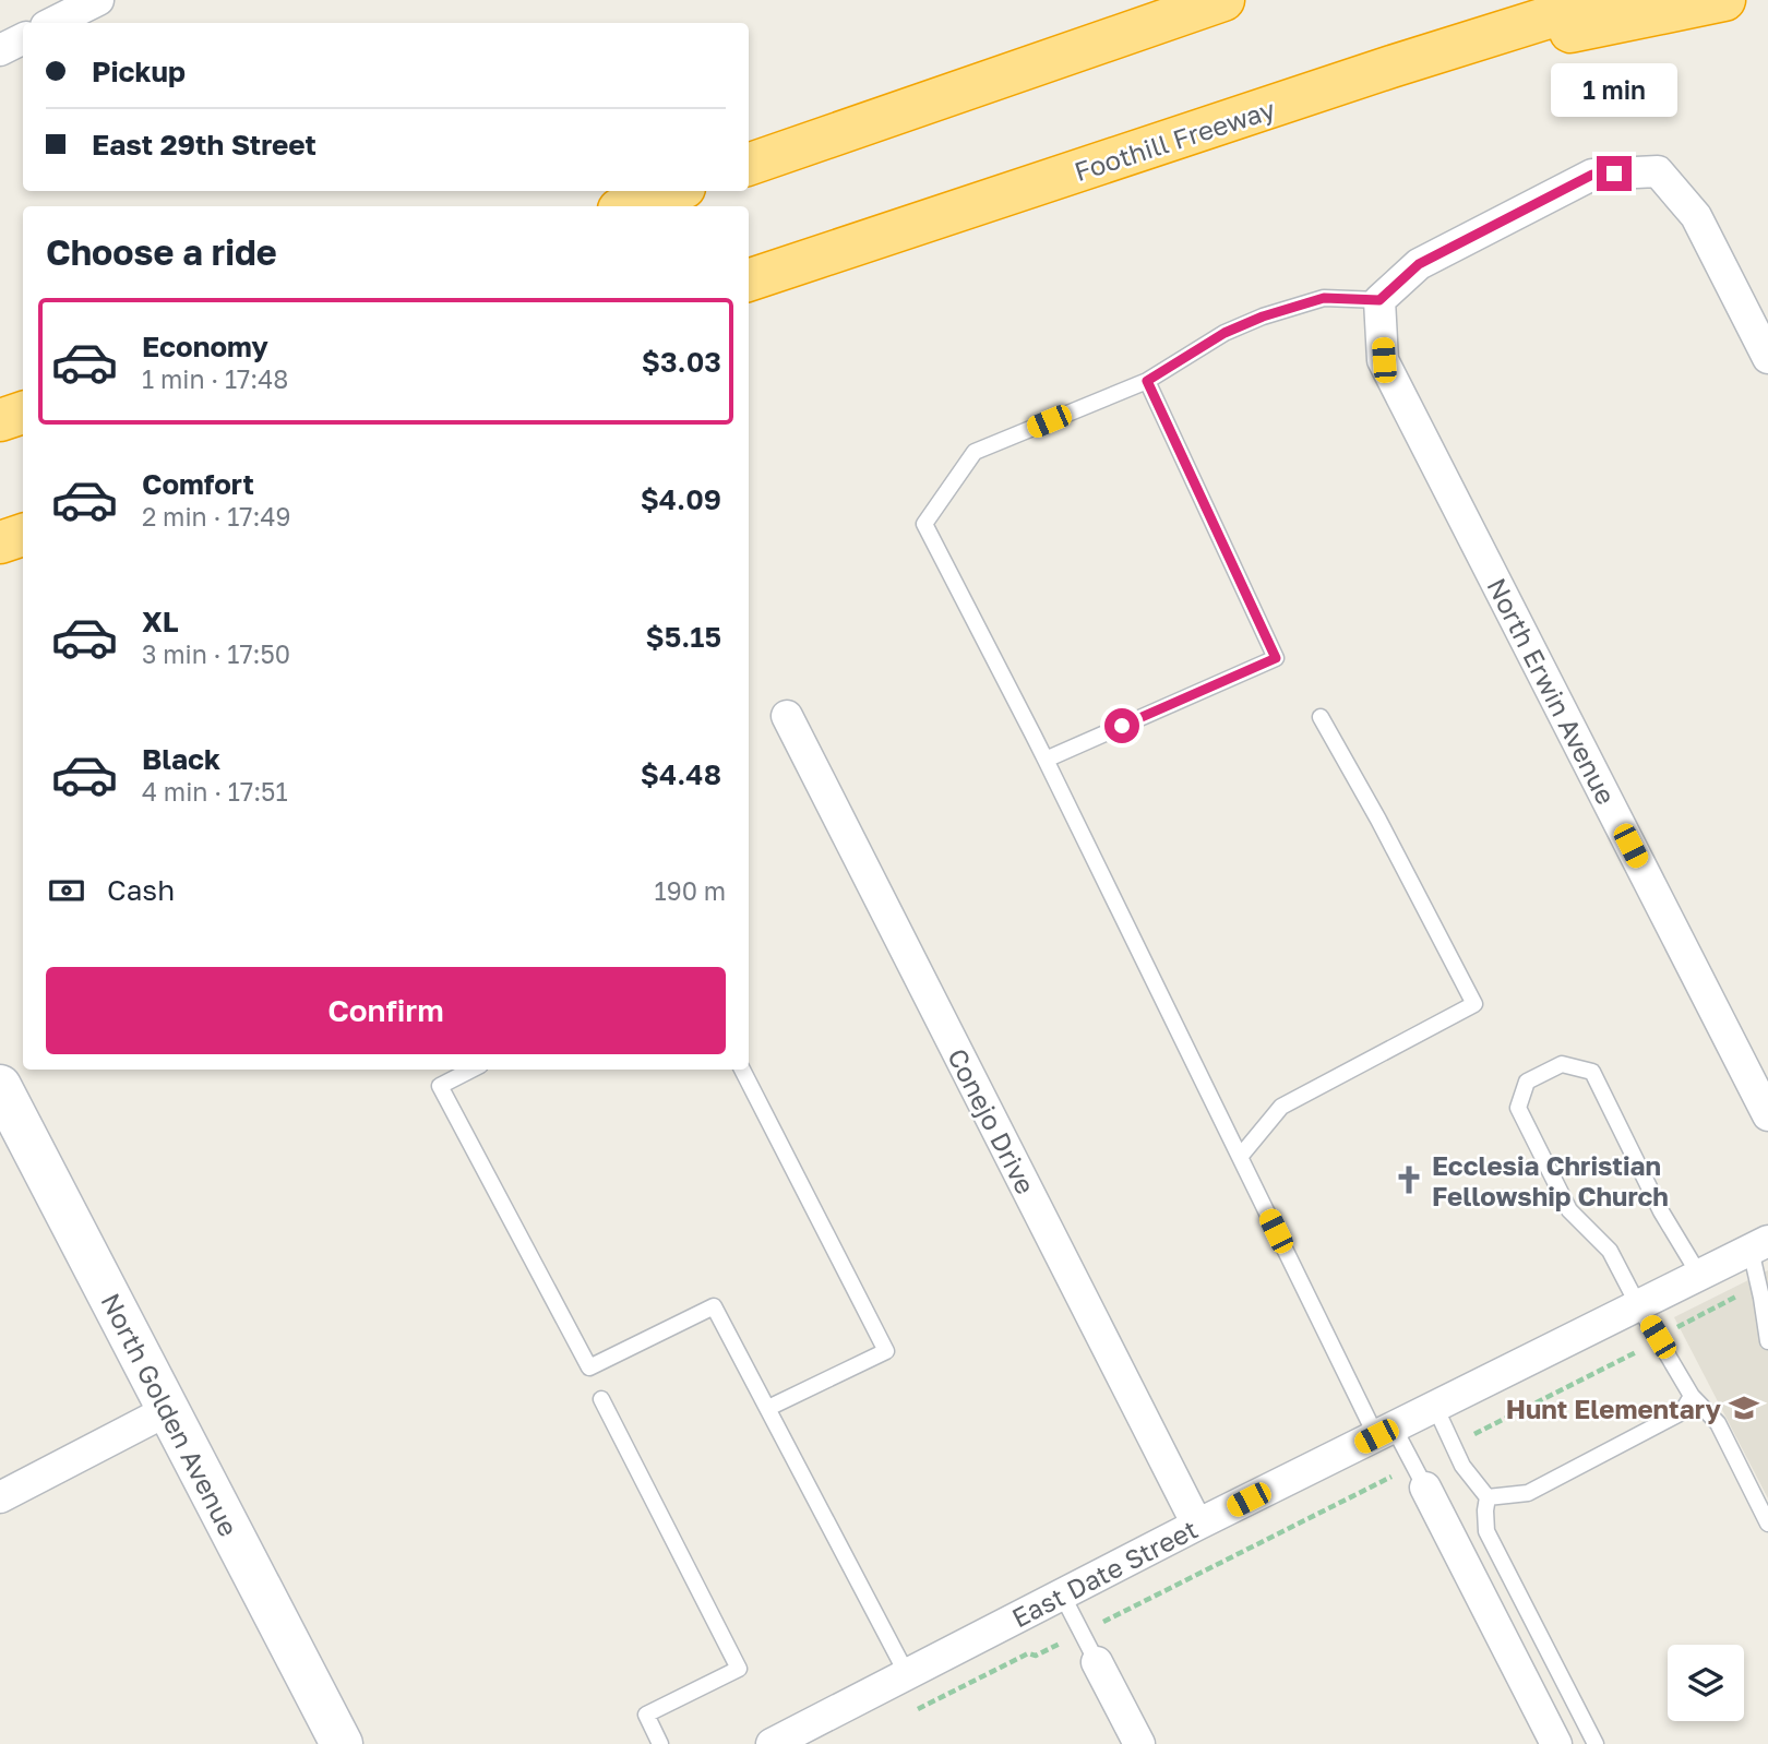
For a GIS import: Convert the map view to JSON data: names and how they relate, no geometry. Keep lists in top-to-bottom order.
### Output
{
  "streets": {
    "highway": ["Foothill Freeway"],
    "street": [
      "North Erwin Avenue",
      "Conejo Drive",
      "North Golden Avenue",
      "East Date Street"
    ]
  },
  "crossings": [
    ["Conejo Drive", "East Date Street"]
  ],
  "places": {
    "church": ["Ecclesia Christian Fellowship Church"],
    "school or university": ["Hunt Elementary"]
  },
  "page": {
    "banner": ["Pickup", "East 29th Street"],
    "bubble": "1 min",
    "heading": "Choose a ride",
    "list": [
      {
        "name": "Economy",
        "note": "1 min · 17:48",
        "value": "$3.03"
      },
      {
        "name": "Comfort",
        "note": "2 min · 17:49",
        "value": "$4.09"
      },
      {
        "name": "XL",
        "note": "3 min · 17:50",
        "value": "$5.15"
      },
      {
        "name": "Black",
        "note": "4 min · 17:51",
        "value": "$4.48"
      }
    ],
    "pay": ["Cash", "190 m"],
    "buttons": "Confirm"
  }
}
